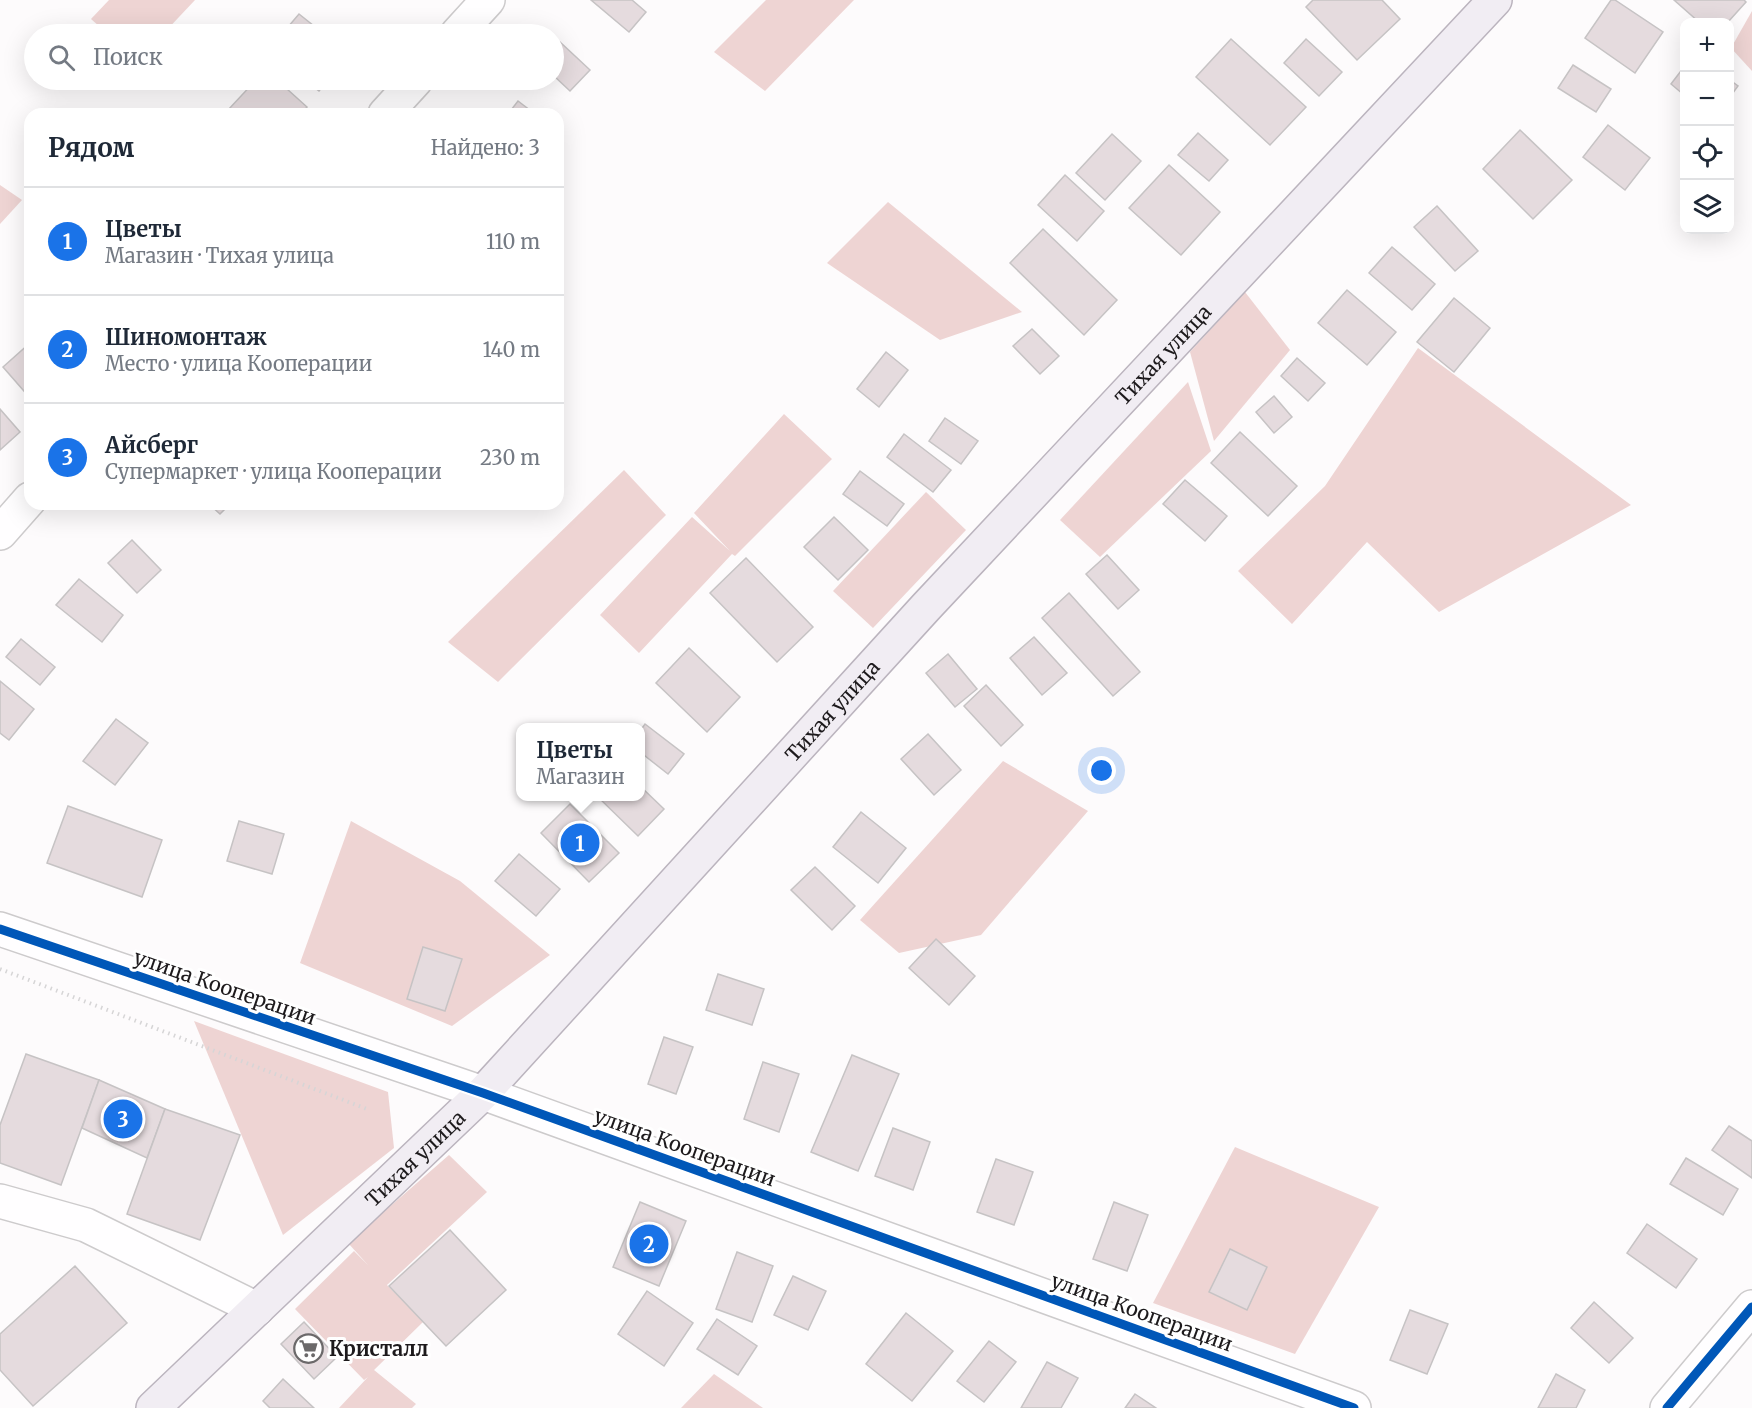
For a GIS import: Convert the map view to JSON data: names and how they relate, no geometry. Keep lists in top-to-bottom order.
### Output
{
  "streets": {
    "main road": ["Тихая улица"],
    "street": ["улица Кооперации"]
  },
  "crossings": [
    ["Тихая улица", "улица Кооперации"]
  ],
  "places": {
    "supermarket": ["Кристалл"]
  },
  "page": {
    "map_buttons": ["+", "−"],
    "search": "Поиск",
    "heading": ["Рядом", "Найдено: 3"],
    "list": [
      {
        "mark": "1",
        "name": "Цветы",
        "note": "Магазин · Тихая улица",
        "value": "110 m"
      },
      {
        "mark": "2",
        "name": "Шиномонтаж",
        "note": "Место · улица Кооперации",
        "value": "140 m"
      },
      {
        "mark": "3",
        "name": "Айсберг",
        "note": "Супермаркет · улица Кооперации",
        "value": "230 m"
      }
    ],
    "popup": ["Цветы", "Магазин"],
    "pins": ["1", "3", "2"]
  }
}
